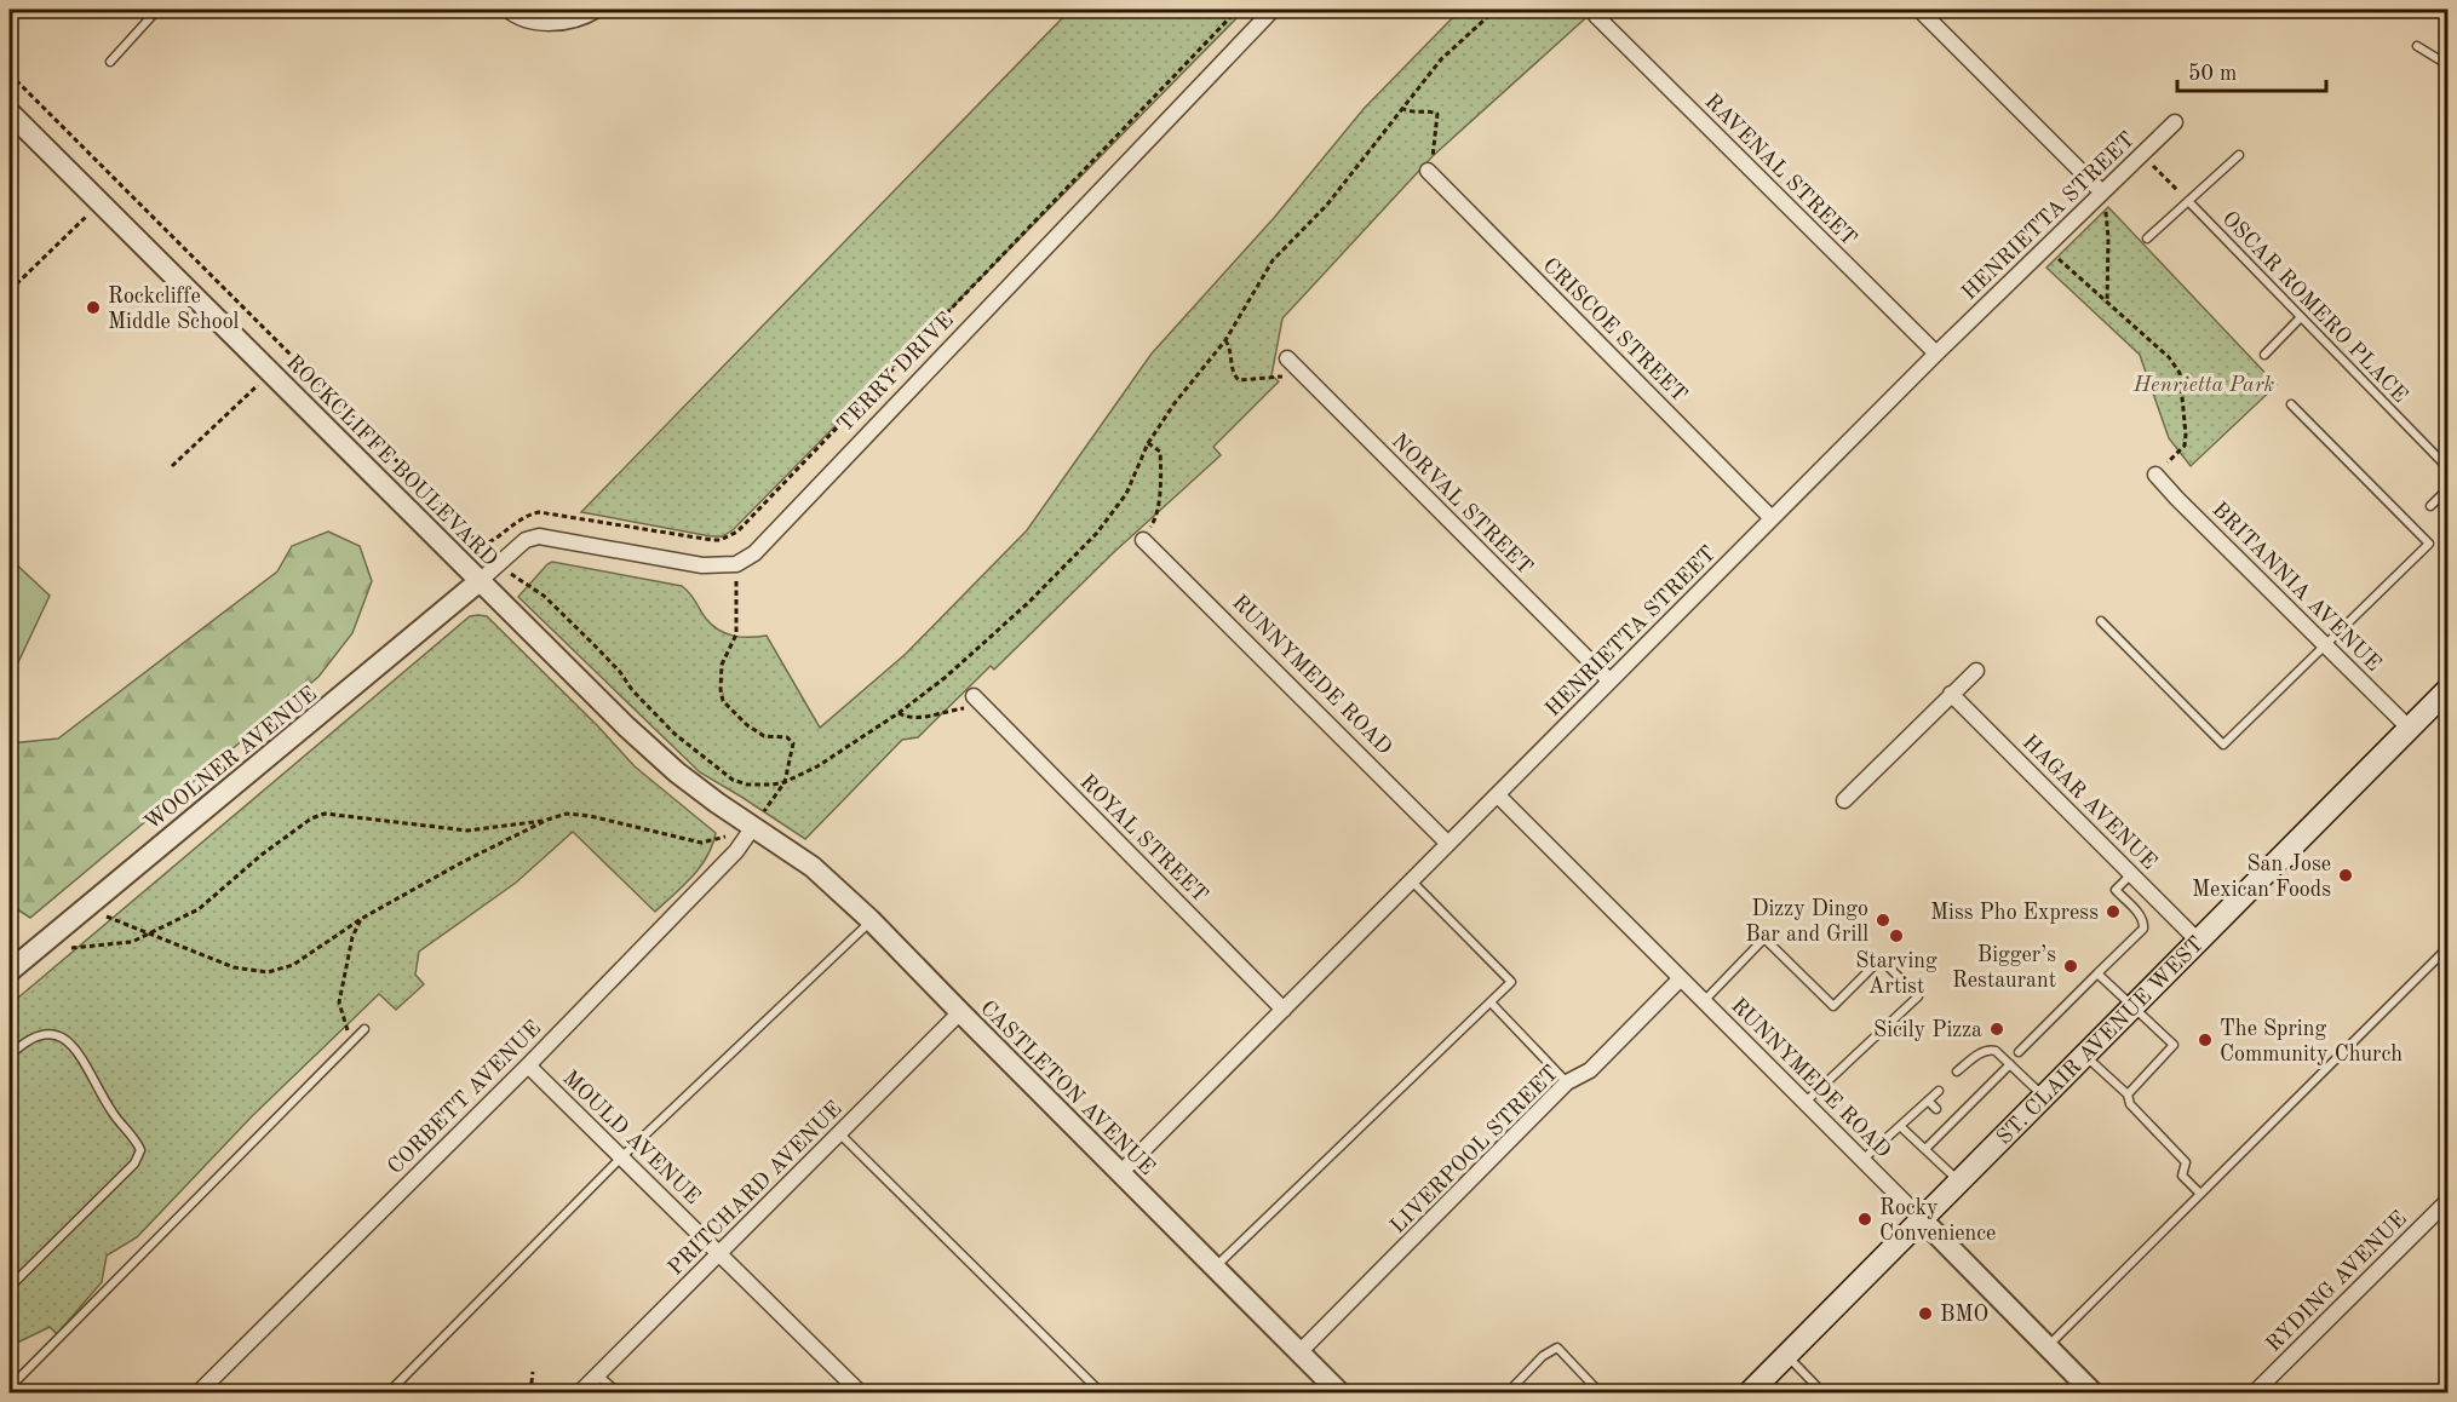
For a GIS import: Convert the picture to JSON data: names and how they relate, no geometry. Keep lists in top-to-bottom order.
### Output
{
  "streets": {
    "main road": ["ST. CLAIR AVENUE WEST"],
    "street": [
      "RAVENAL STREET",
      "HENRIETTA STREET",
      "CRISCOE STREET",
      "TERRY DRIVE",
      "ROCKCLIFFE BOULEVARD",
      "NORVAL STREET",
      "BRITANNIA AVENUE",
      "RUNNYMEDE ROAD",
      "WOOLNER AVENUE",
      "HAGAR AVENUE",
      "ROYAL STREET",
      "CASTLETON AVENUE",
      "CORBETT AVENUE",
      "MOULD AVENUE",
      "LIVERPOOL STREET",
      "PRITCHARD AVENUE",
      "RYDING AVENUE"
    ],
    "lane": ["OSCAR ROMERO PLACE"]
  },
  "crossings": [
    ["RAVENAL STREET", "HENRIETTA STREET"],
    ["HENRIETTA STREET", "CRISCOE STREET"],
    ["HENRIETTA STREET", "NORVAL STREET"],
    ["HENRIETTA STREET", "RUNNYMEDE ROAD"],
    ["HENRIETTA STREET", "ROYAL STREET"],
    ["HENRIETTA STREET", "CASTLETON AVENUE"],
    ["ROCKCLIFFE BOULEVARD", "WOOLNER AVENUE"],
    ["ROCKCLIFFE BOULEVARD", "CASTLETON AVENUE"],
    ["ROCKCLIFFE BOULEVARD", "CORBETT AVENUE"],
    ["BRITANNIA AVENUE", "ST. CLAIR AVENUE WEST"],
    ["RUNNYMEDE ROAD", "ST. CLAIR AVENUE WEST"],
    ["RUNNYMEDE ROAD", "LIVERPOOL STREET"],
    ["HAGAR AVENUE", "ST. CLAIR AVENUE WEST"],
    ["CASTLETON AVENUE", "CORBETT AVENUE"],
    ["CASTLETON AVENUE", "LIVERPOOL STREET"],
    ["CASTLETON AVENUE", "PRITCHARD AVENUE"],
    ["CORBETT AVENUE", "MOULD AVENUE"],
    ["MOULD AVENUE", "PRITCHARD AVENUE"]
  ],
  "parks": ["Henrietta Park"],
  "places": [
    "Rockcliffe Middle School",
    "San Jose Mexican Foods",
    "Miss Pho Express",
    "Dizzy Dingo Bar and Grill",
    "Starving Artist",
    "Bigger’s Restaurant",
    "Sicily Pizza",
    "The Spring Community Church",
    "Rocky Convenience",
    "BMO"
  ],
  "scale_bar": "50 m"
}
